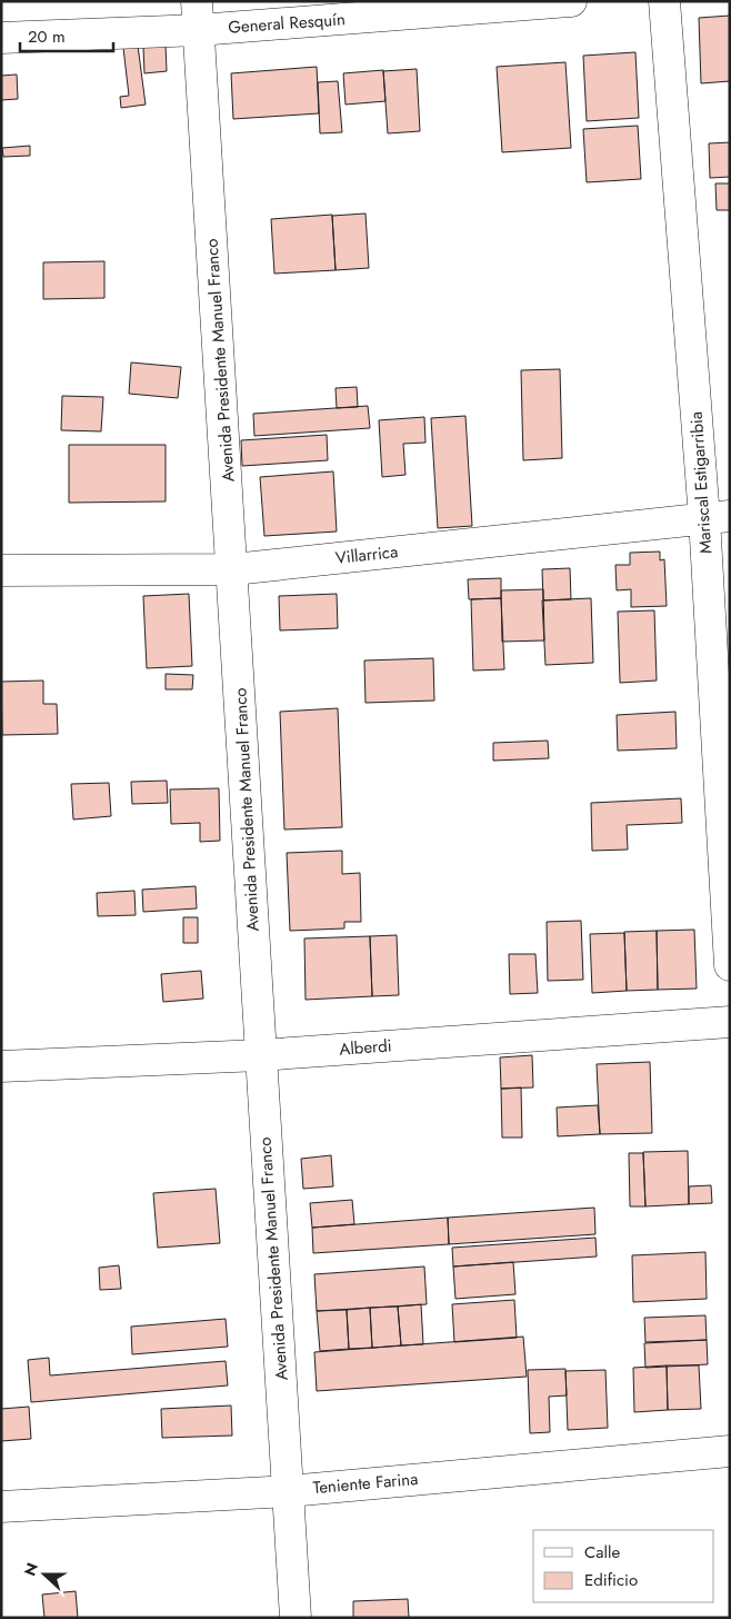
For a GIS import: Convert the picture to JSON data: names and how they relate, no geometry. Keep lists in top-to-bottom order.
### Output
{
  "streets": {
    "street": [
      "General Resquín",
      "Avenida Presidente Manuel Franco",
      "Mariscal Estigarribia",
      "Villarrica",
      "Alberdi",
      "Teniente Farina"
    ]
  },
  "crossings": [
    ["General Resquín", "Avenida Presidente Manuel Franco"],
    ["Avenida Presidente Manuel Franco", "Villarrica"],
    ["Avenida Presidente Manuel Franco", "Alberdi"],
    ["Avenida Presidente Manuel Franco", "Teniente Farina"],
    ["Mariscal Estigarribia", "Villarrica"]
  ],
  "legend": ["Calle", "Edificio"],
  "scale_bar": "20 m",
  "north": "left"
}
